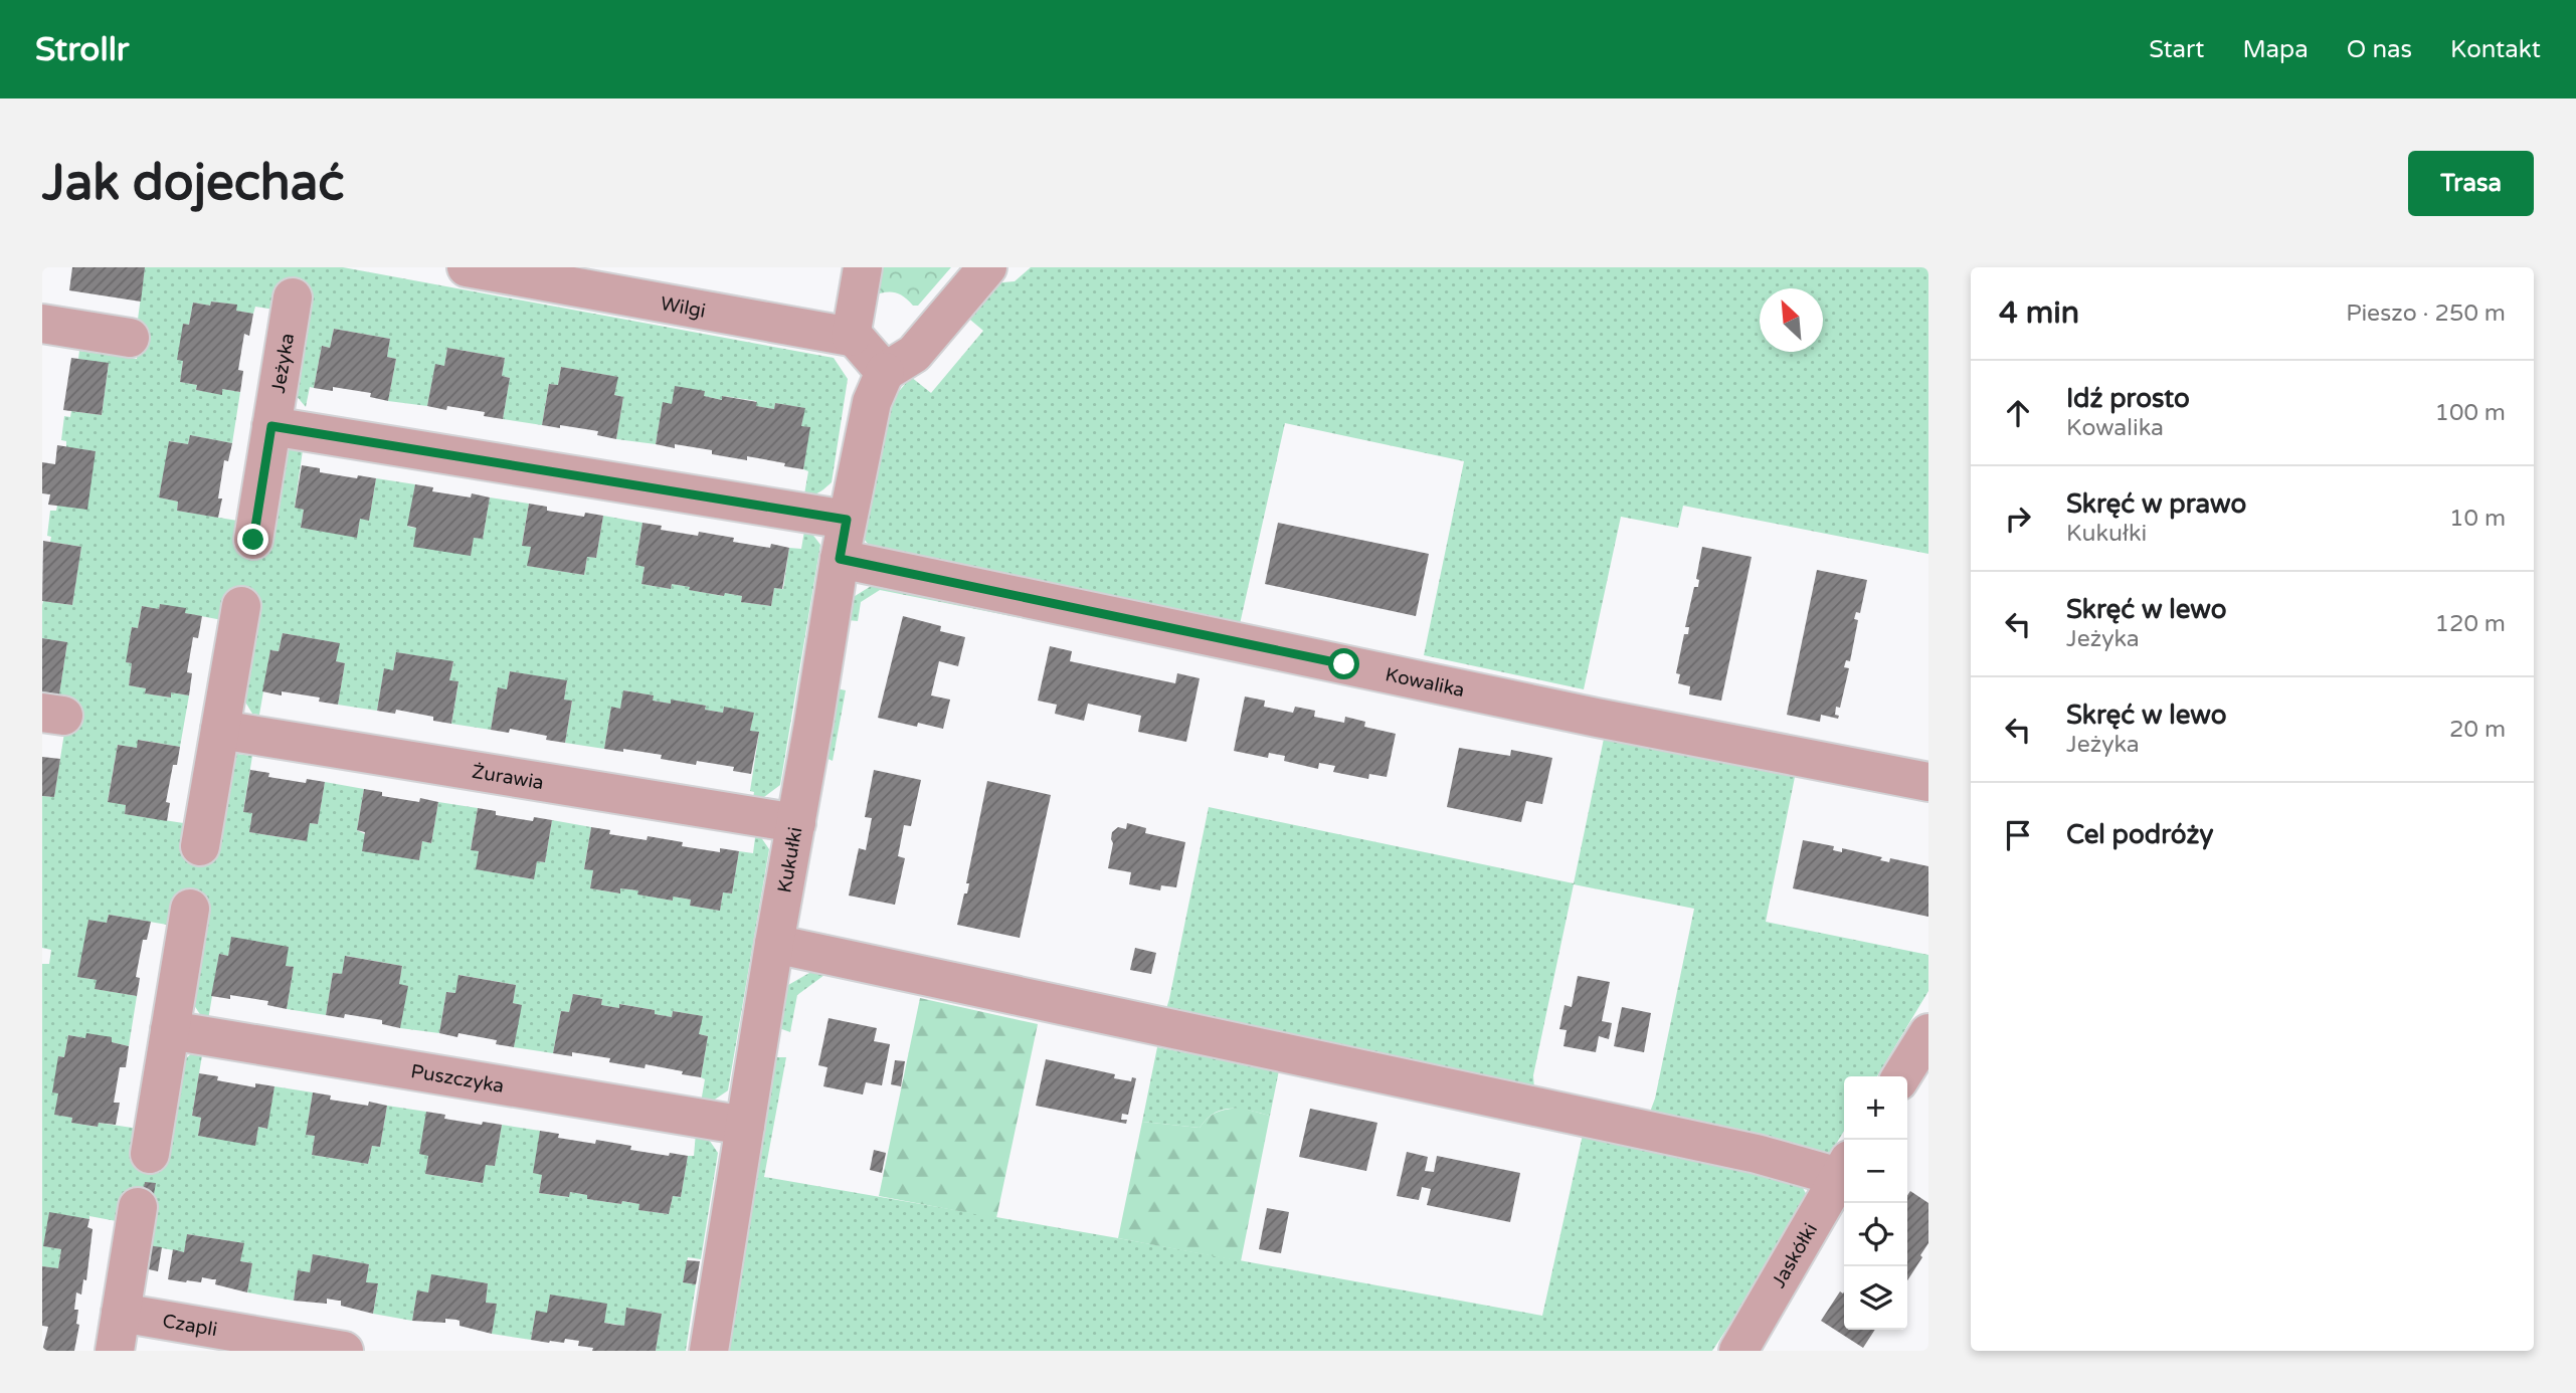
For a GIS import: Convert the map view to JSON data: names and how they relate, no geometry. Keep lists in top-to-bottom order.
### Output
{
  "streets": {
    "street": [
      "Wilgi",
      "Jeżyka",
      "Kowalika",
      "Żurawia",
      "Kukułki",
      "Puszczyka",
      "Jaskółki",
      "Czapli"
    ]
  },
  "crossings": [
    ["Kowalika", "Kukułki"],
    ["Żurawia", "Kukułki"],
    ["Kukułki", "Puszczyka"]
  ],
  "north": "top left",
  "page": {
    "header": "Strollr",
    "nav": [
      "Start",
      "Mapa",
      "O nas",
      "Kontakt"
    ],
    "buttons": "Trasa",
    "title": "Jak dojechać",
    "heading": ["4 min", "Pieszo · 250 m"],
    "list": [
      ["Idź prosto", "Kowalika", "100 m"],
      ["Skręć w prawo", "Kukułki", "10 m"],
      ["Skręć w lewo", "Jeżyka", "120 m"],
      ["Skręć w lewo", "Jeżyka", "20 m"],
      "Cel podróży"
    ],
    "map_buttons": ["+", "−"]
  }
}
